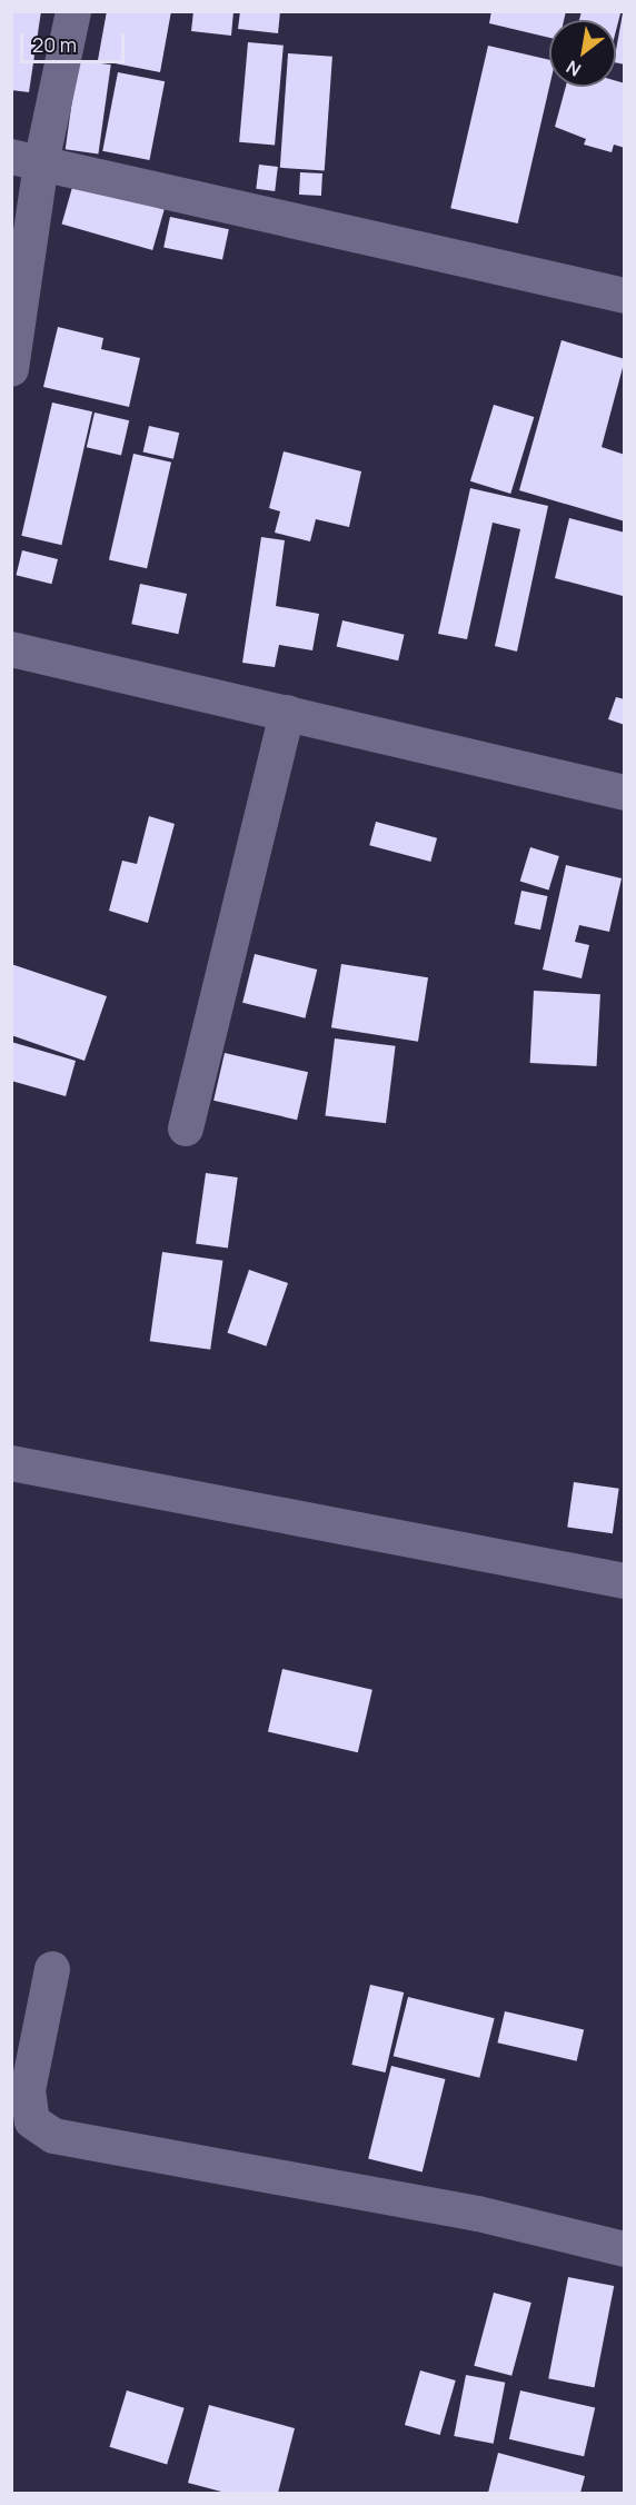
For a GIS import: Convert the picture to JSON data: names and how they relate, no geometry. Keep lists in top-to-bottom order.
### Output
{
  "scale_bar": "20 m",
  "north": "bottom left"
}
